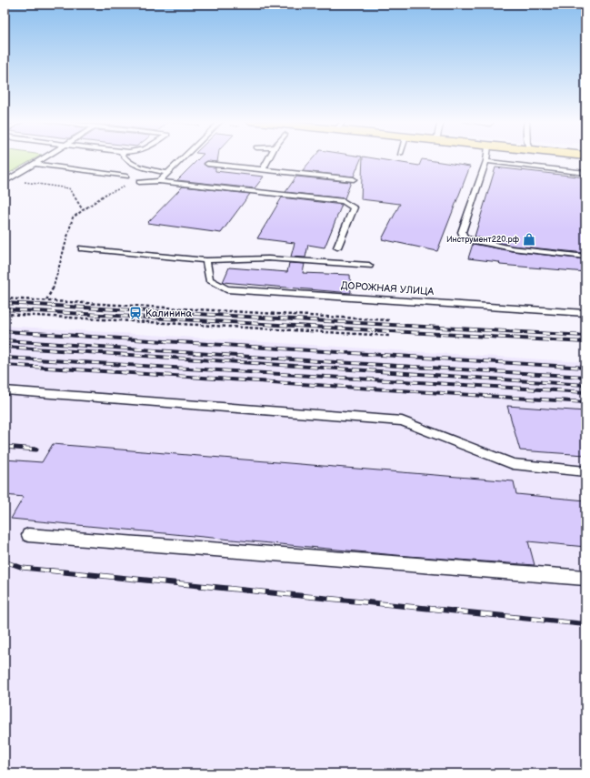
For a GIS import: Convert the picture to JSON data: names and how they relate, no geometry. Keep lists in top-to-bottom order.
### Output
{
  "streets": {
    "lane": ["ДОРОЖНАЯ УЛИЦА"]
  },
  "places": {
    "shop": ["Инструмент220.рф"],
    "station": ["Калинина"]
  }
}
